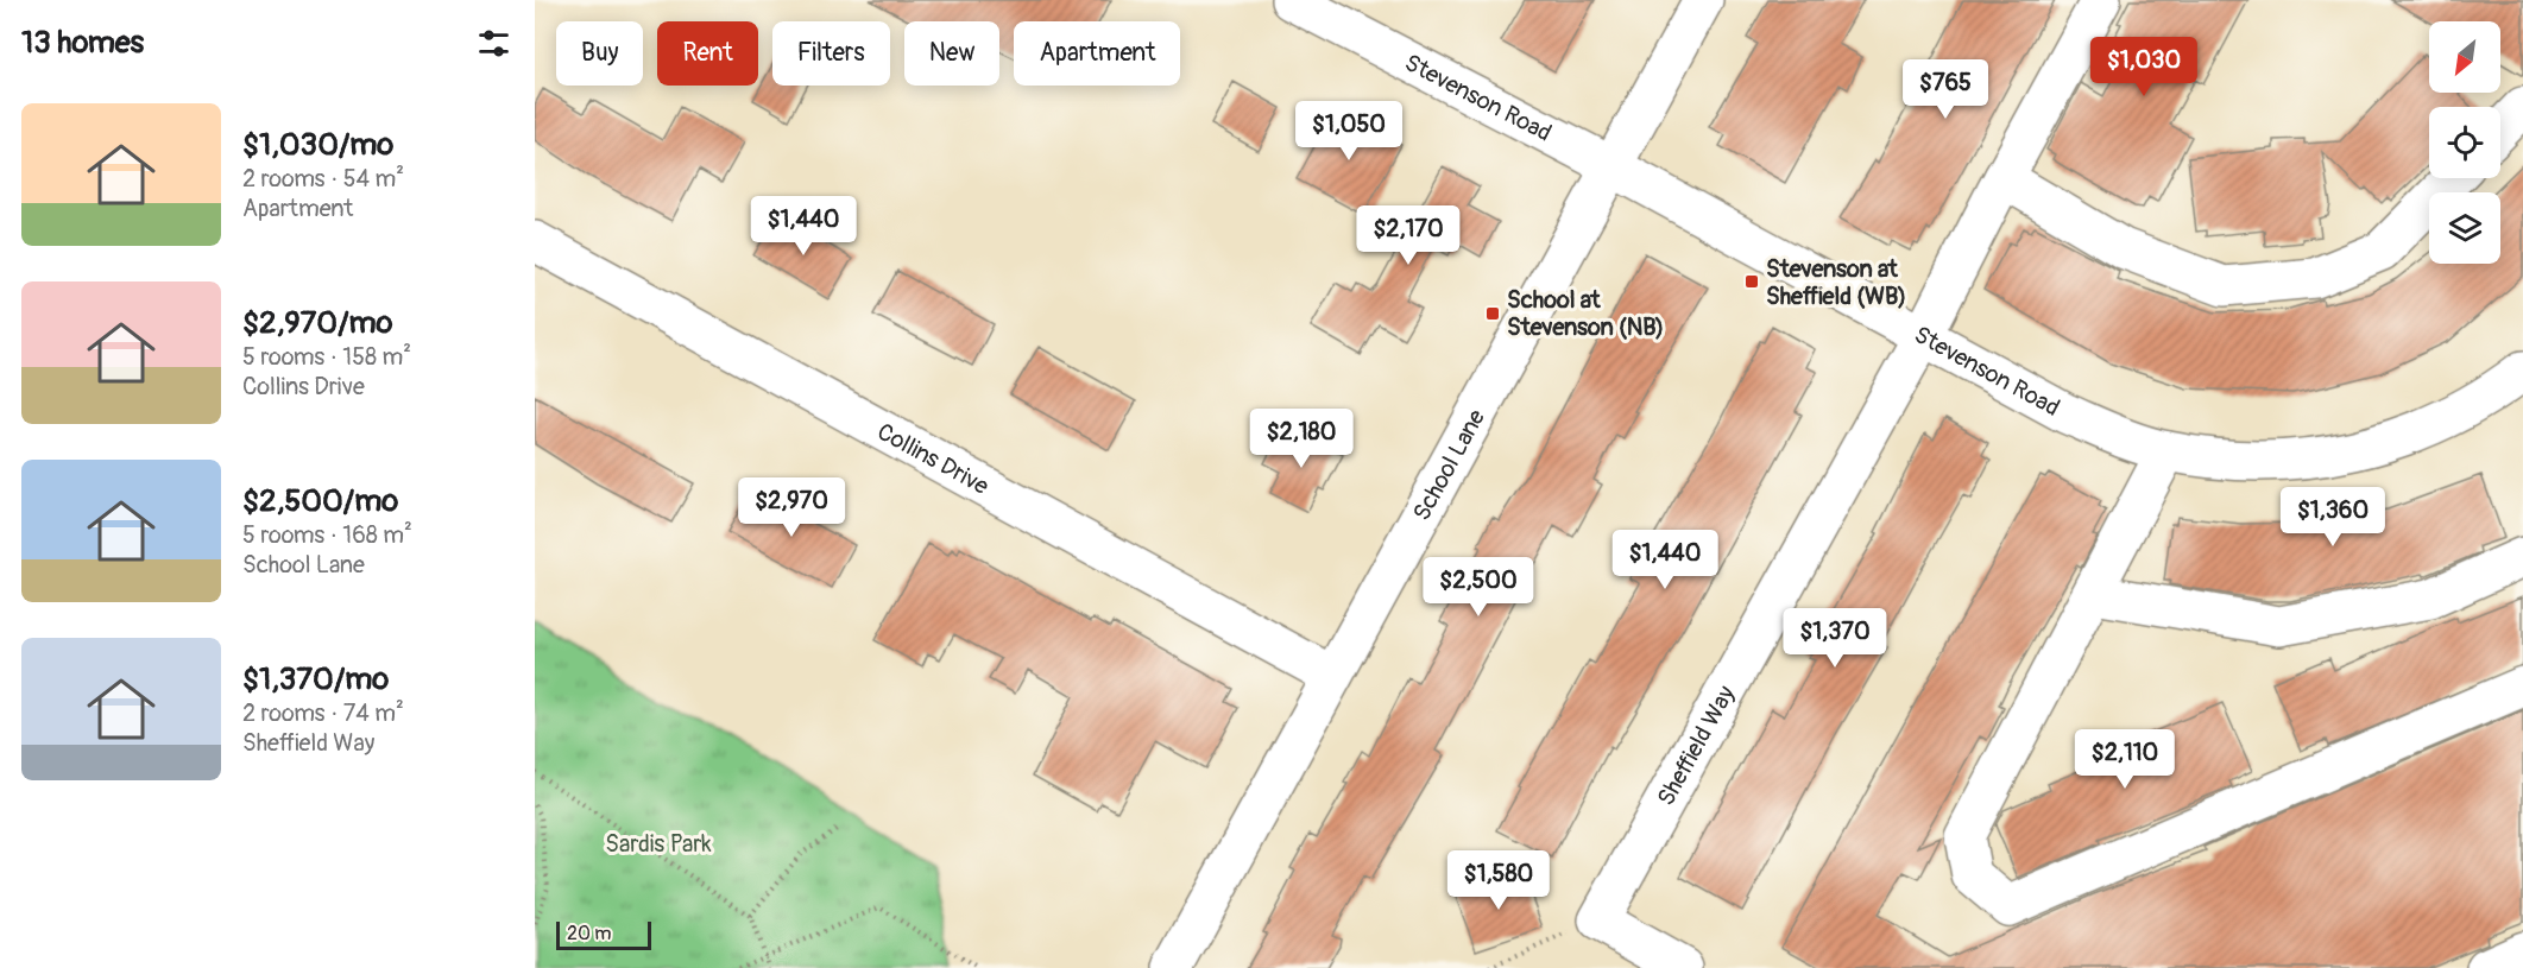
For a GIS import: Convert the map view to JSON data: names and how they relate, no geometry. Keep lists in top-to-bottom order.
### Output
{
  "streets": {
    "street": [
      "Stevenson Road",
      "Collins Drive",
      "School Lane",
      "Sheffield Way"
    ]
  },
  "crossings": [
    ["Stevenson Road", "School Lane"],
    ["Stevenson Road", "Sheffield Way"],
    ["Collins Drive", "School Lane"]
  ],
  "parks": ["Sardis Park"],
  "places": {
    "transit": ["Stevenson at Sheffield (WB)", "School at Stevenson (NB)"]
  },
  "scale_bar": "20 m",
  "north": "bottom left",
  "page": {
    "heading": "13 homes",
    "chip": [
      "Buy",
      "Rent",
      "Filters",
      "New",
      "Apartment"
    ],
    "price": [
      "$1,030",
      "$765",
      "$1,050",
      "$1,440",
      "$2,170",
      "$2,180",
      "$2,970",
      "$1,360",
      "$1,440",
      "$2,500",
      "$1,370",
      "$2,110",
      "$1,580"
    ],
    "list": [
      {
        "name": "$1,030/mo",
        "note": "2 rooms · 54 m² · Apartment"
      },
      {
        "name": "$2,970/mo",
        "note": "5 rooms · 158 m² · Collins Drive"
      },
      {
        "name": "$2,500/mo",
        "note": "5 rooms · 168 m² · School Lane"
      },
      {
        "name": "$1,370/mo",
        "note": "2 rooms · 74 m² · Sheffield Way"
      }
    ],
    "scale": "20 m"
  }
}
